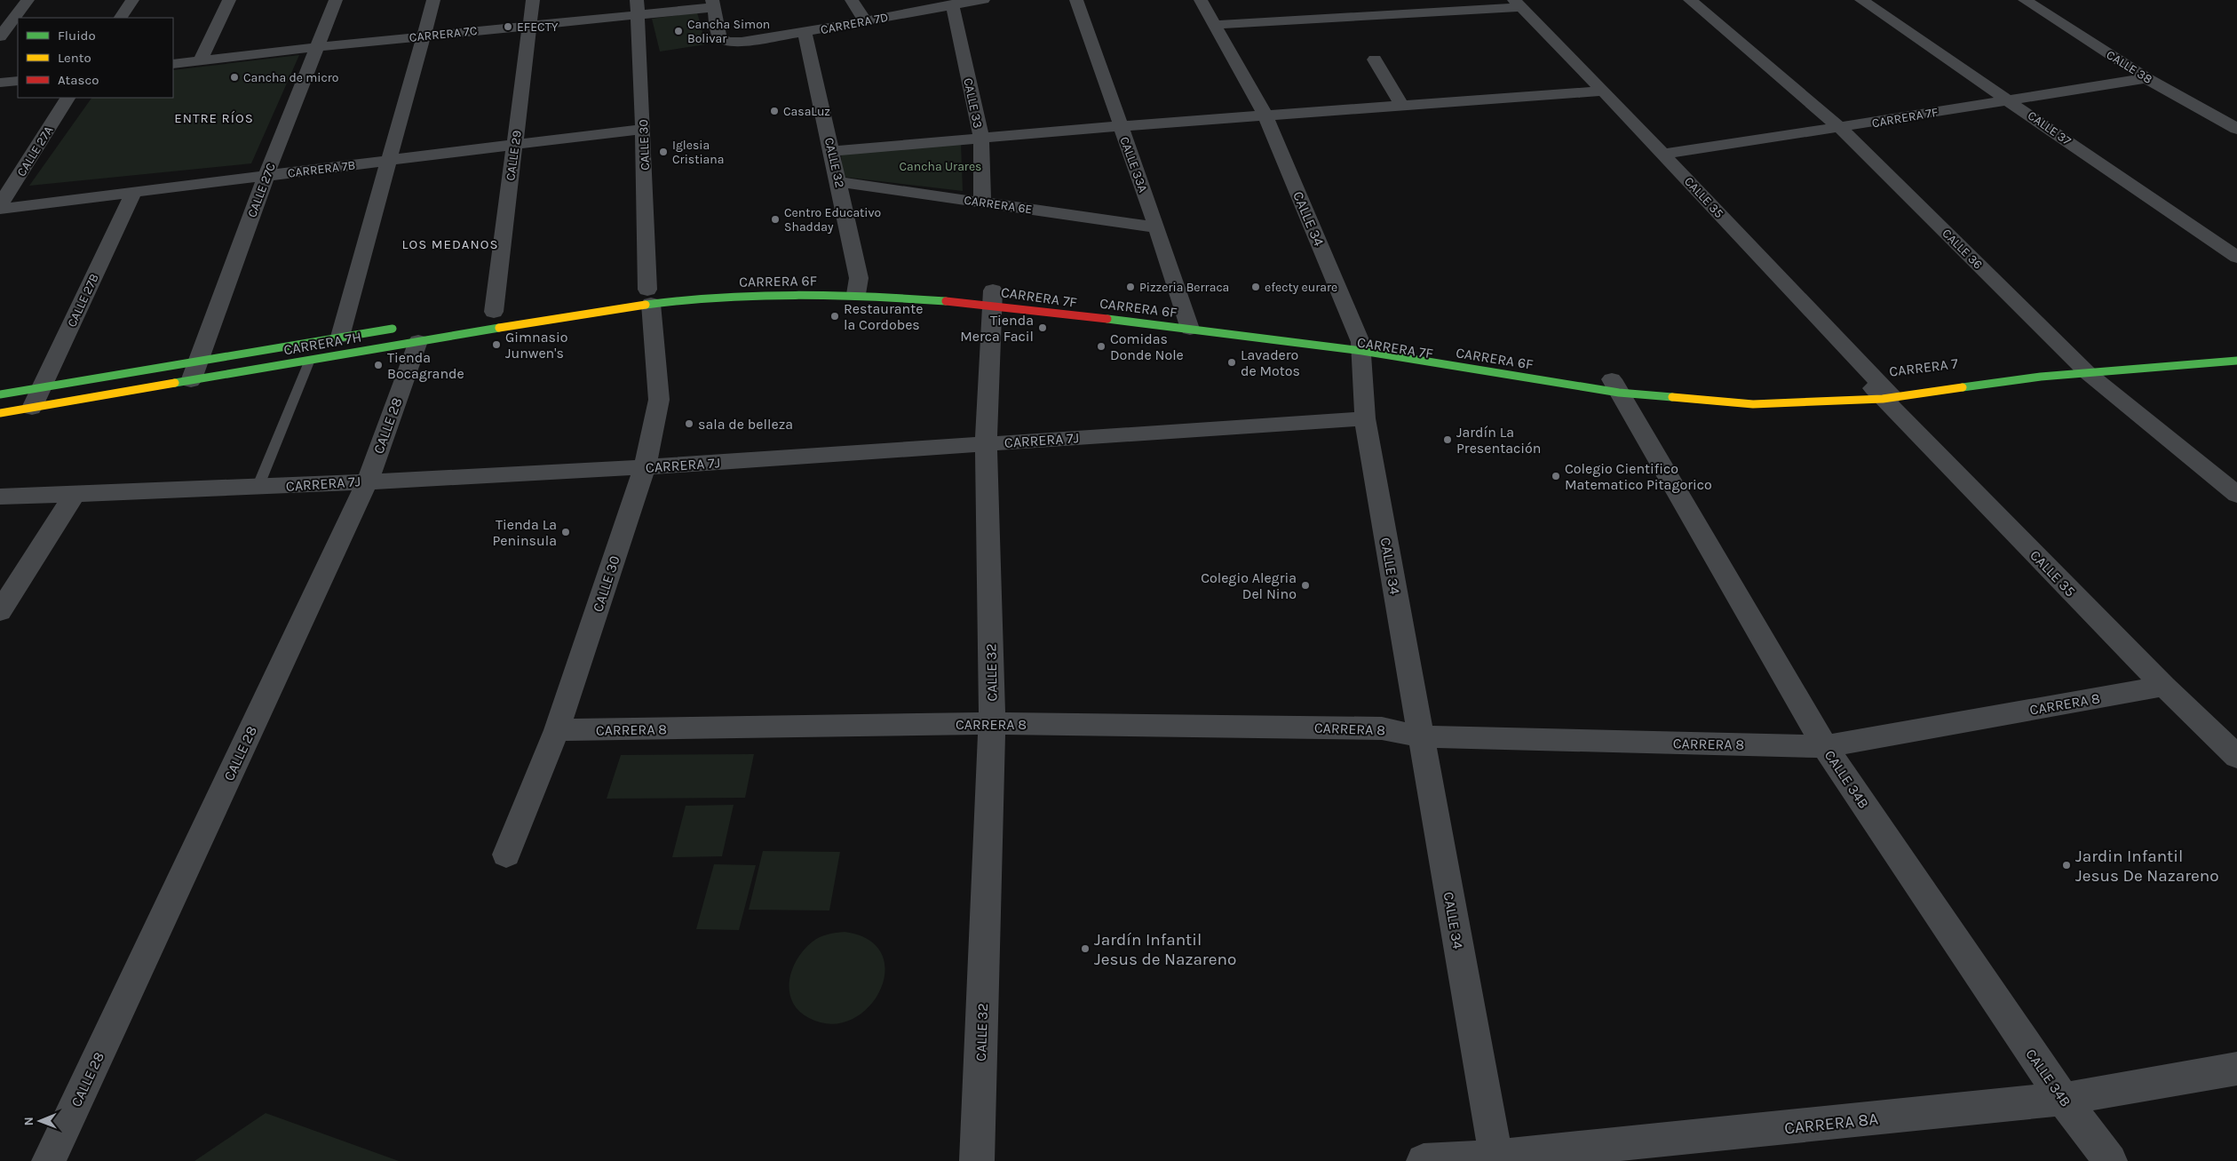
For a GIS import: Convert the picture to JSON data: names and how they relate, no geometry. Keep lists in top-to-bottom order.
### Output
{
  "streets": {
    "street": [
      "CARRERA 7D",
      "CARRERA 7C",
      "CALLE 38",
      "CALLE 33",
      "CARRERA 7F",
      "CALLE 37",
      "CALLE 30",
      "CALLE 27A",
      "CALLE 29",
      "CALLE 32",
      "CALLE 33A",
      "CARRERA 7B",
      "CALLE 27C",
      "CALLE 35",
      "CARRERA 6E",
      "CALLE 34",
      "CALLE 36",
      "CARRERA 6F",
      "CALLE 27B",
      "CARRERA 7H",
      "CARRERA 7",
      "CALLE 28",
      "CARRERA 7J",
      "CARRERA 8",
      "CALLE 34B",
      "CARRERA 8A"
    ]
  },
  "crossings": [
    ["CARRERA 7D", "CARRERA 7C"],
    ["CARRERA 7D", "CALLE 33"],
    ["CARRERA 7D", "CALLE 32"],
    ["CARRERA 7C", "CALLE 30"],
    ["CARRERA 7C", "CALLE 29"],
    ["CARRERA 7C", "CALLE 27C"],
    ["CALLE 38", "CARRERA 7F"],
    ["CALLE 33", "CARRERA 6E"],
    ["CARRERA 7F", "CALLE 37"],
    ["CARRERA 7F", "CALLE 35"],
    ["CARRERA 7F", "CALLE 34"],
    ["CARRERA 7F", "CALLE 36"],
    ["CARRERA 7F", "CARRERA 6F"],
    ["CALLE 30", "CARRERA 7B"],
    ["CALLE 30", "CARRERA 6F"],
    ["CALLE 30", "CARRERA 7H"],
    ["CALLE 30", "CARRERA 7J"],
    ["CALLE 30", "CARRERA 8"],
    ["CALLE 29", "CARRERA 7B"],
    ["CALLE 32", "CARRERA 6E"],
    ["CALLE 32", "CARRERA 6F"],
    ["CALLE 32", "CARRERA 7J"],
    ["CALLE 32", "CARRERA 8"],
    ["CALLE 33A", "CARRERA 6E"],
    ["CALLE 33A", "CARRERA 6F"],
    ["CARRERA 7B", "CALLE 27C"],
    ["CARRERA 7B", "CALLE 27B"],
    ["CALLE 27C", "CARRERA 7H"],
    ["CALLE 35", "CARRERA 7"],
    ["CALLE 35", "CARRERA 8"],
    ["CALLE 34", "CARRERA 6F"],
    ["CALLE 34", "CARRERA 7J"],
    ["CALLE 34", "CARRERA 8"],
    ["CALLE 34", "CARRERA 8A"],
    ["CALLE 36", "CARRERA 7"],
    ["CARRERA 6F", "CARRERA 7H"],
    ["CARRERA 6F", "CARRERA 7"],
    ["CARRERA 6F", "CALLE 34B"],
    ["CALLE 27B", "CARRERA 7H"],
    ["CARRERA 7H", "CALLE 28"],
    ["CARRERA 7", "CALLE 34B"],
    ["CALLE 28", "CARRERA 7J"],
    ["CARRERA 8", "CALLE 34B"],
    ["CALLE 34B", "CARRERA 8A"]
  ],
  "districts": ["ENTRE RÍOS", "LOS MEDANOS"],
  "parks": ["Cancha Urares"],
  "places": [
    "EFECTY",
    "Cancha Simon Bolivar",
    "Cancha de micro",
    "CasaLuz",
    "Iglesia Cristiana",
    "Centro Educativo Shadday",
    "Pizzeria Berraca",
    "efecty eurare",
    "Restaurante la Cordobes",
    "Tienda Merca Facil",
    "Gimnasio Junwen's",
    "Comidas Donde Nole",
    "Lavadero de Motos",
    "Tienda Bocagrande",
    "sala de belleza",
    "Jardín La Presentación",
    "Colegio Cientifico Matematico Pitagorico",
    "Tienda La Peninsula",
    "Colegio Alegria Del Nino",
    "Jardin Infantil Jesus De Nazareno",
    "Jardín Infantil Jesus de Nazareno"
  ],
  "legend": ["Fluido", "Lento", "Atasco"],
  "north": "left"
}
